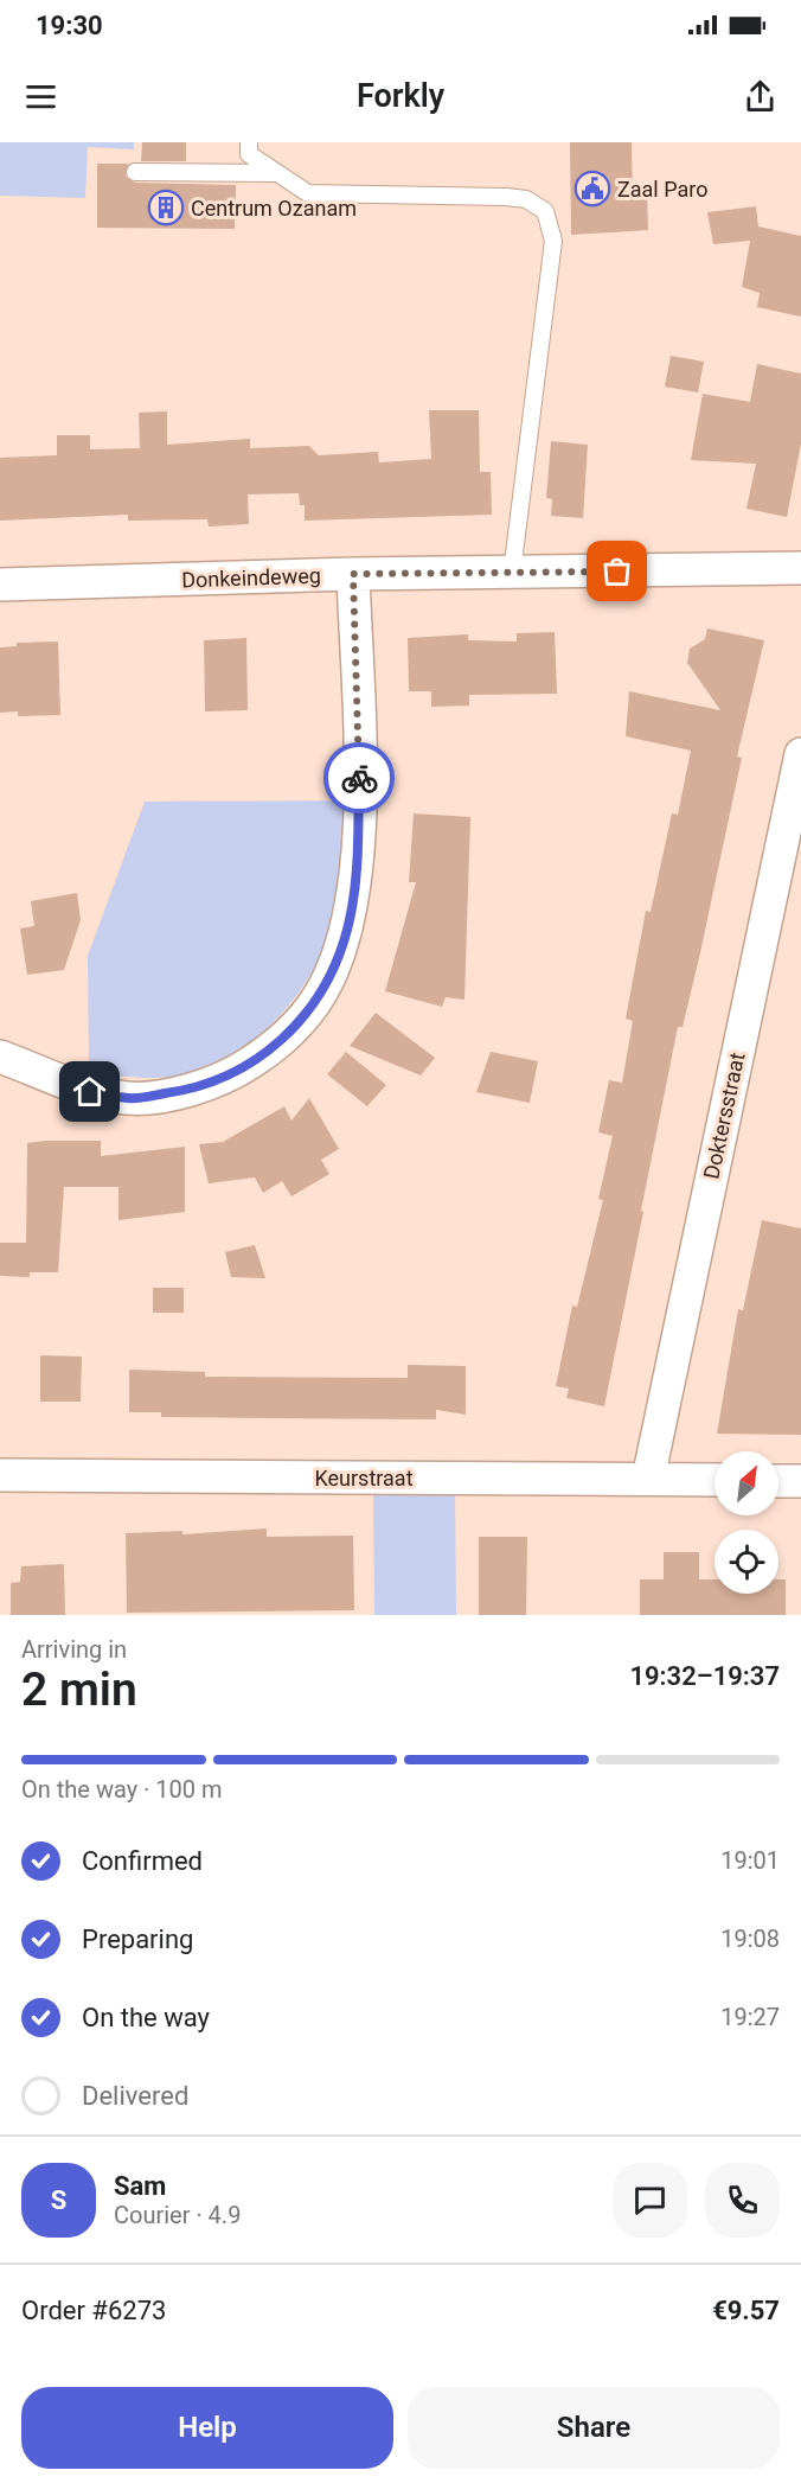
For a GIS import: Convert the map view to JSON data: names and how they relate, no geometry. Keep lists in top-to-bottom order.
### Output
{
  "streets": {
    "street": ["Donkeindeweg", "Doktersstraat", "Keurstraat"]
  },
  "crossings": [
    ["Doktersstraat", "Keurstraat"]
  ],
  "places": {
    "public building": ["Zaal Paro"],
    "building": ["Centrum Ozanam"]
  },
  "north": "top right",
  "page": {
    "status": "19:30",
    "header": "Forkly",
    "heading": ["2 min", "Arriving in", "19:32–19:37"],
    "panel": [
      "Sam",
      "Courier · 4.9",
      "Order #6273",
      "€9.57"
    ],
    "bar": "On the way · 100 m",
    "list": [
      ["Confirmed", "19:01"],
      ["Preparing", "19:08"],
      ["On the way", "19:27"],
      "Delivered"
    ],
    "round": "S",
    "buttons": ["Help", "Share"]
  }
}
